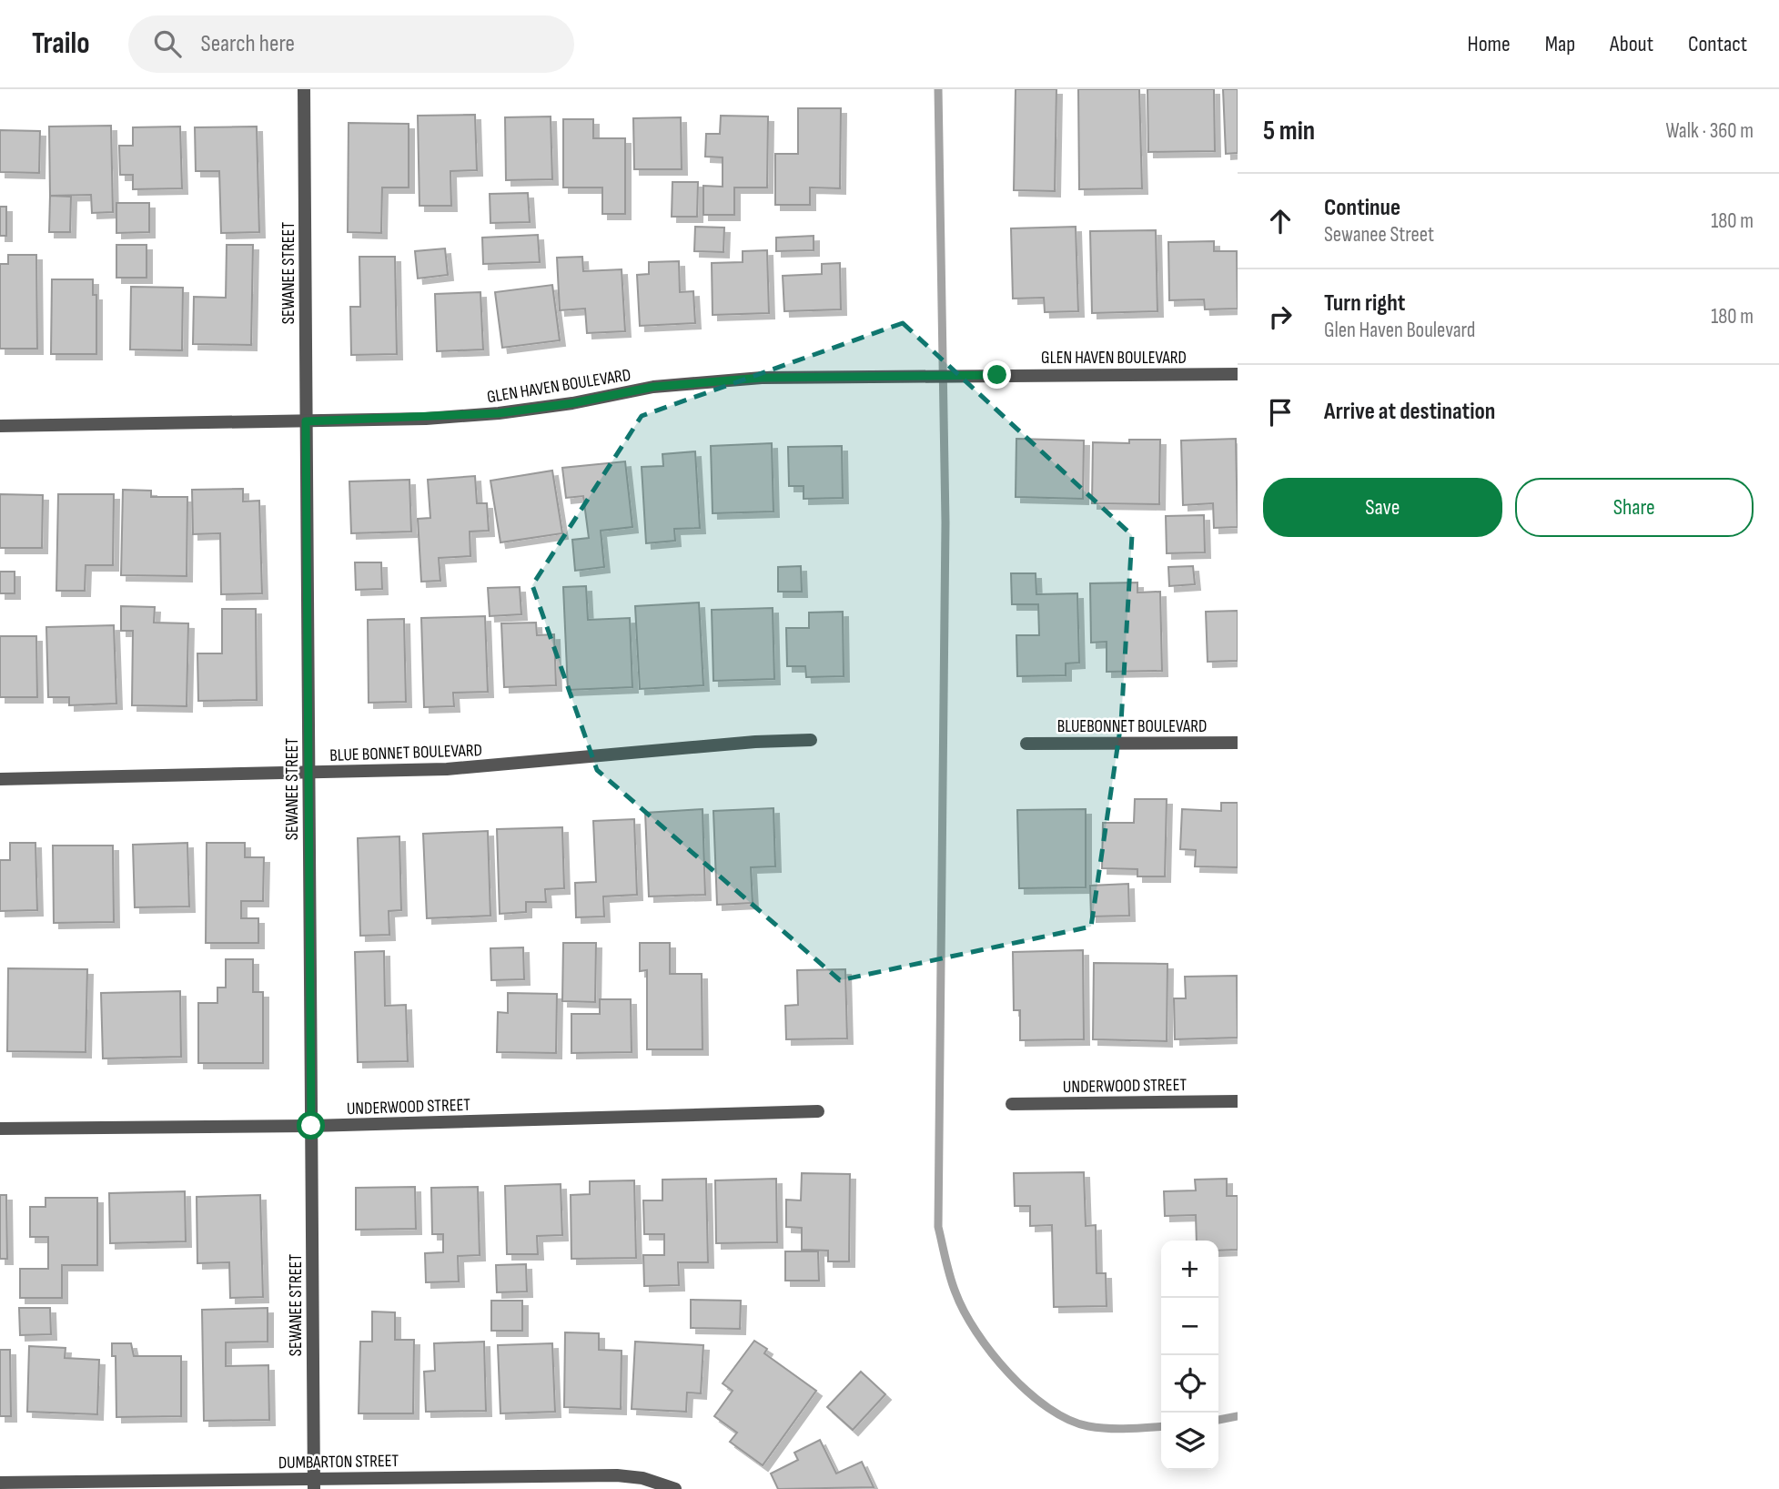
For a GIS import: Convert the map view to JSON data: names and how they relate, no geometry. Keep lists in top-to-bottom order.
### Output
{
  "streets": {
    "street": [
      "SEWANEE STREET",
      "GLEN HAVEN BOULEVARD",
      "BLUEBONNET BOULEVARD",
      "BLUE BONNET BOULEVARD",
      "UNDERWOOD STREET",
      "DUMBARTON STREET"
    ]
  },
  "crossings": [
    ["SEWANEE STREET", "GLEN HAVEN BOULEVARD"],
    ["SEWANEE STREET", "BLUE BONNET BOULEVARD"],
    ["SEWANEE STREET", "UNDERWOOD STREET"],
    ["SEWANEE STREET", "DUMBARTON STREET"]
  ],
  "page": {
    "header": "Trailo",
    "search": "Search here",
    "nav": [
      "Home",
      "Map",
      "About",
      "Contact"
    ],
    "heading": ["5 min", "Walk · 360 m"],
    "list": [
      ["Continue", "Sewanee Street", "180 m"],
      ["Turn right", "Glen Haven Boulevard", "180 m"],
      "Arrive at destination"
    ],
    "buttons": ["Save", "Share"],
    "map_buttons": ["+", "−"]
  }
}
